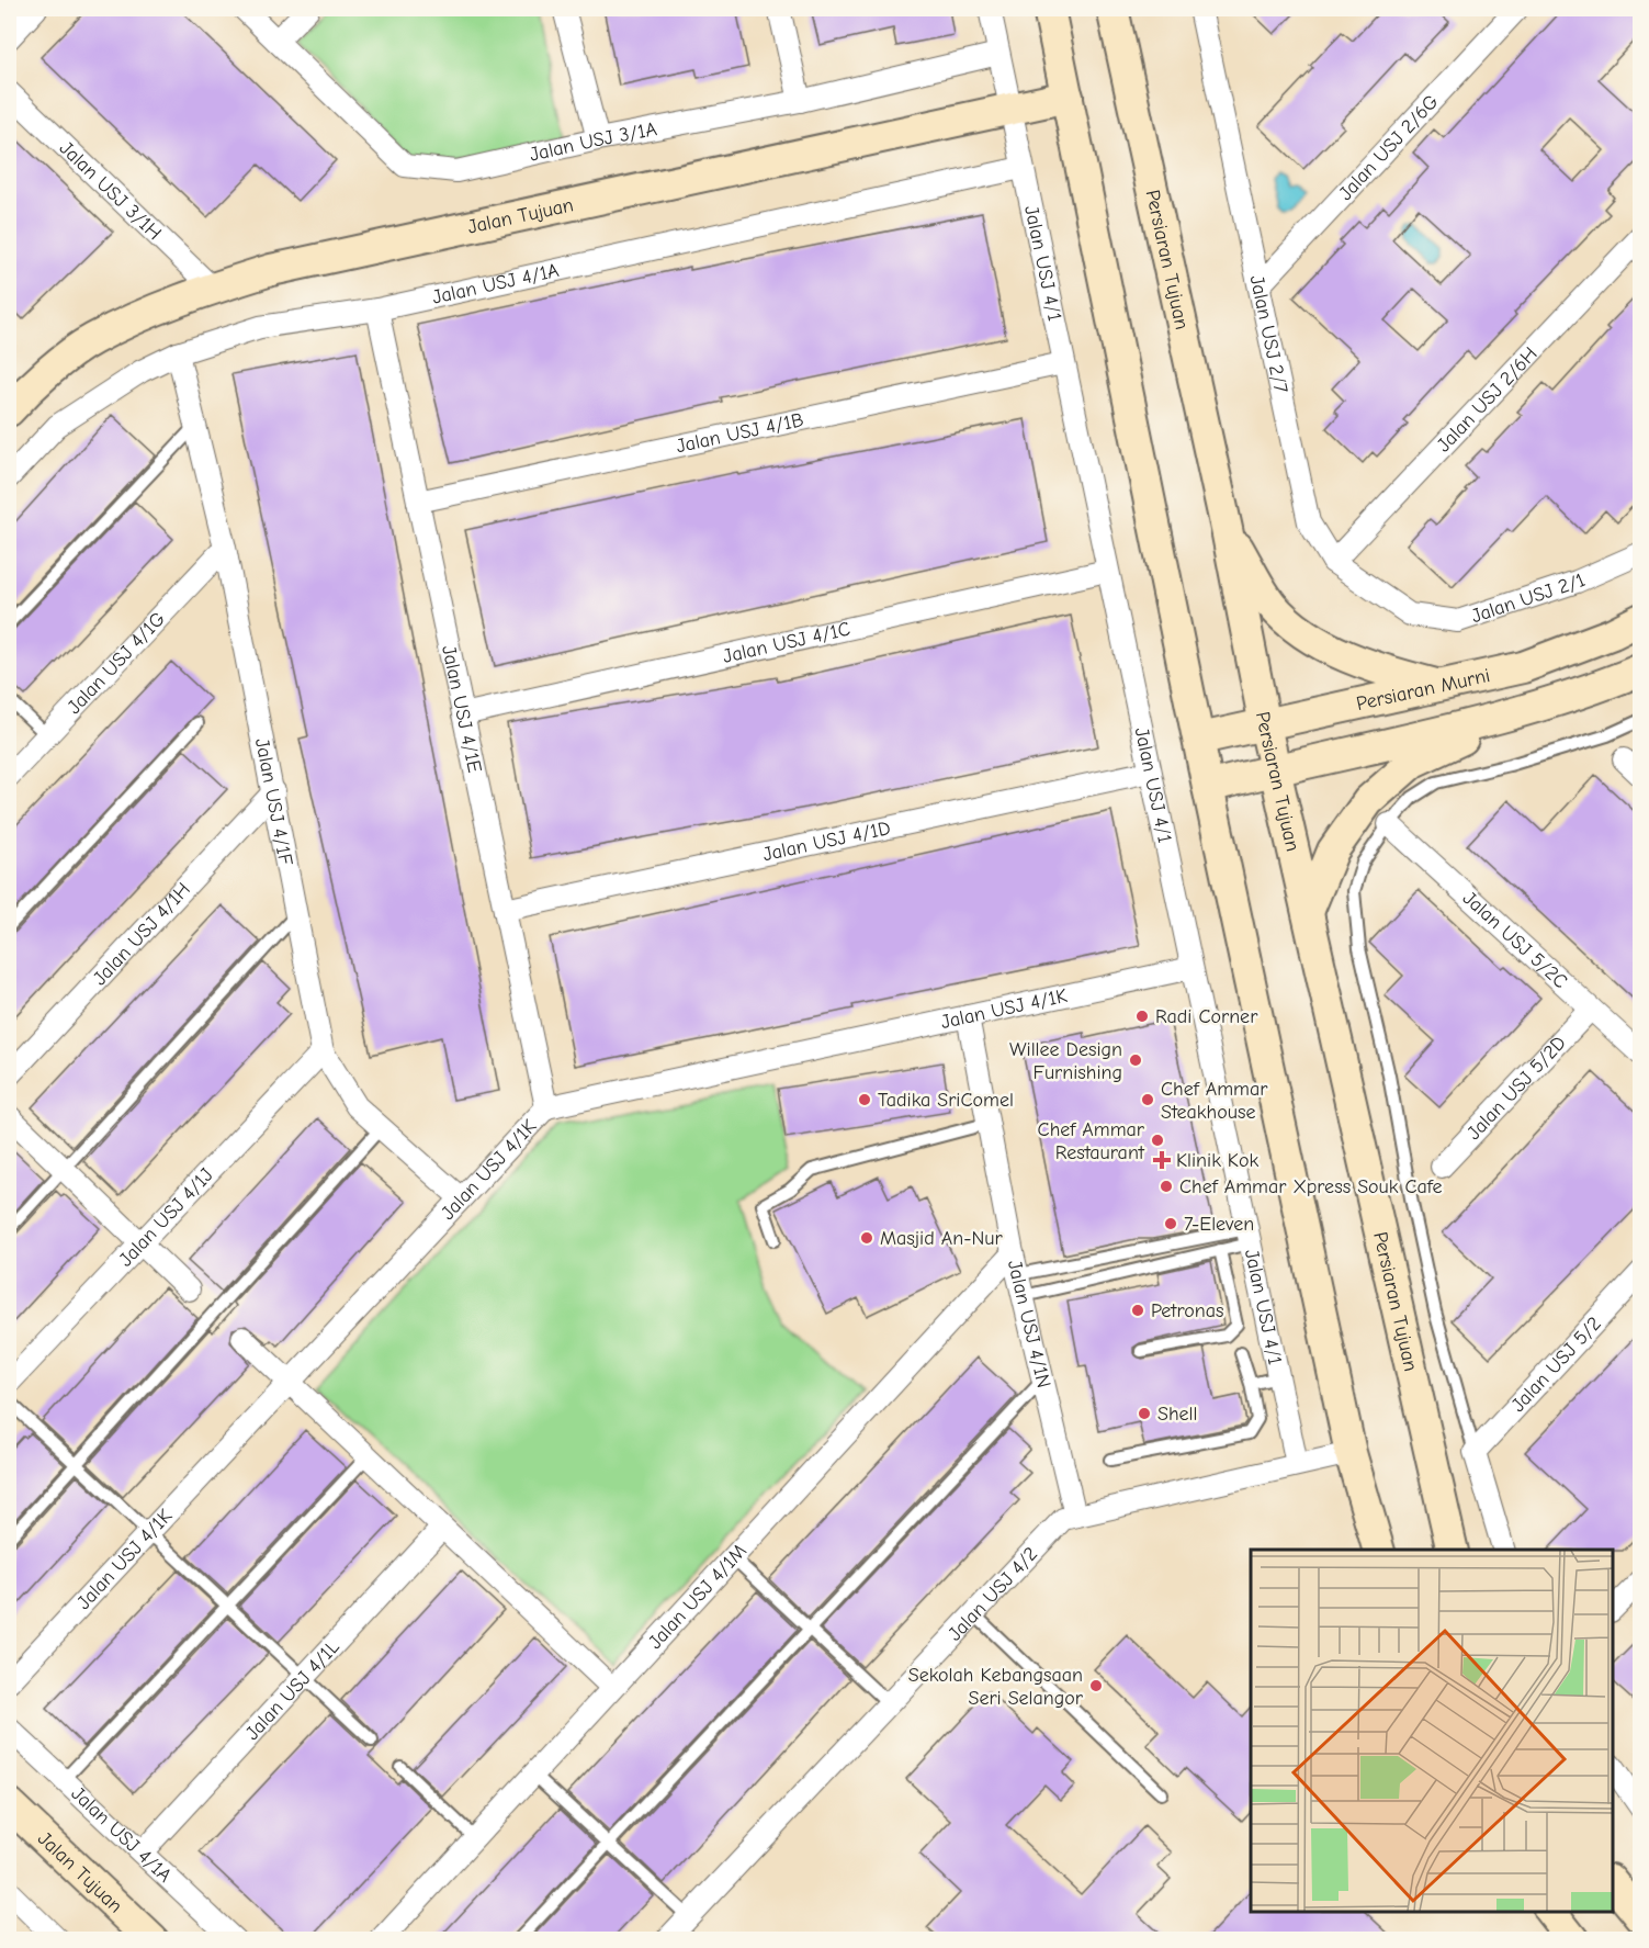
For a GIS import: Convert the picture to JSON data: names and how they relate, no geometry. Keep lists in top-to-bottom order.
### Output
{
  "streets": {
    "main road": ["Jalan Tujuan", "Persiaran Tujuan", "Persiaran Murni"],
    "street": [
      "Jalan USJ 3/1A",
      "Jalan USJ 2/6G",
      "Jalan USJ 3/1H",
      "Jalan USJ 4/1",
      "Jalan USJ 4/1A",
      "Jalan USJ 2/7",
      "Jalan USJ 2/6H",
      "Jalan USJ 4/1B",
      "Jalan USJ 2/1",
      "Jalan USJ 4/1C",
      "Jalan USJ 4/1G",
      "Jalan USJ 4/1E",
      "Jalan USJ 4/1F",
      "Jalan USJ 4/1D",
      "Jalan USJ 4/1H",
      "Jalan USJ 5/2C",
      "Jalan USJ 4/1K",
      "Jalan USJ 5/2D",
      "Jalan USJ 4/1J",
      "Jalan USJ 4/1N",
      "Jalan USJ 5/2",
      "Jalan USJ 4/2",
      "Jalan USJ 4/1M",
      "Jalan USJ 4/1L"
    ]
  },
  "crossings": [
    ["Jalan USJ 3/1A", "Jalan USJ 4/1"],
    ["Jalan USJ 2/6G", "Jalan USJ 2/7"],
    ["Jalan USJ 3/1H", "Jalan Tujuan"],
    ["Jalan Tujuan", "Jalan USJ 4/1"],
    ["Persiaran Tujuan", "Persiaran Murni"],
    ["Jalan USJ 4/1", "Jalan USJ 4/1A"],
    ["Jalan USJ 4/1", "Jalan USJ 4/1B"],
    ["Jalan USJ 4/1", "Jalan USJ 4/1C"],
    ["Jalan USJ 4/1", "Jalan USJ 4/1D"],
    ["Jalan USJ 4/1", "Jalan USJ 4/1K"],
    ["Jalan USJ 4/1", "Jalan USJ 4/2"],
    ["Jalan USJ 4/1A", "Jalan USJ 4/1E"],
    ["Jalan USJ 4/1A", "Jalan USJ 4/1F"],
    ["Jalan USJ 4/1A", "Jalan USJ 4/1L"],
    ["Jalan USJ 2/7", "Jalan USJ 2/6H"],
    ["Jalan USJ 2/7", "Jalan USJ 2/1"],
    ["Jalan USJ 4/1B", "Jalan USJ 4/1E"],
    ["Jalan USJ 4/1C", "Jalan USJ 4/1E"],
    ["Jalan USJ 4/1G", "Jalan USJ 4/1F"],
    ["Jalan USJ 4/1E", "Jalan USJ 4/1D"],
    ["Jalan USJ 4/1E", "Jalan USJ 4/1K"],
    ["Jalan USJ 4/1F", "Jalan USJ 4/1H"],
    ["Jalan USJ 4/1F", "Jalan USJ 4/1K"],
    ["Jalan USJ 4/1F", "Jalan USJ 4/1J"],
    ["Jalan USJ 5/2C", "Jalan USJ 5/2D"],
    ["Jalan USJ 4/1K", "Jalan USJ 4/1N"],
    ["Jalan USJ 4/1N", "Jalan USJ 4/2"],
    ["Jalan USJ 4/1N", "Jalan USJ 4/1M"]
  ],
  "places": {
    "other": [
      "Radi Corner",
      "Willee Design Furnishing",
      "Tadika SriComel",
      "Chef Ammar Steakhouse",
      "Chef Ammar Restaurant",
      "Chef Ammar Xpress Souk Cafe",
      "7-Eleven",
      "Masjid An-Nur",
      "Petronas",
      "Shell",
      "Sekolah Kebangsaan Seri Selangor"
    ],
    "health": ["Klinik Kok"]
  }
}
